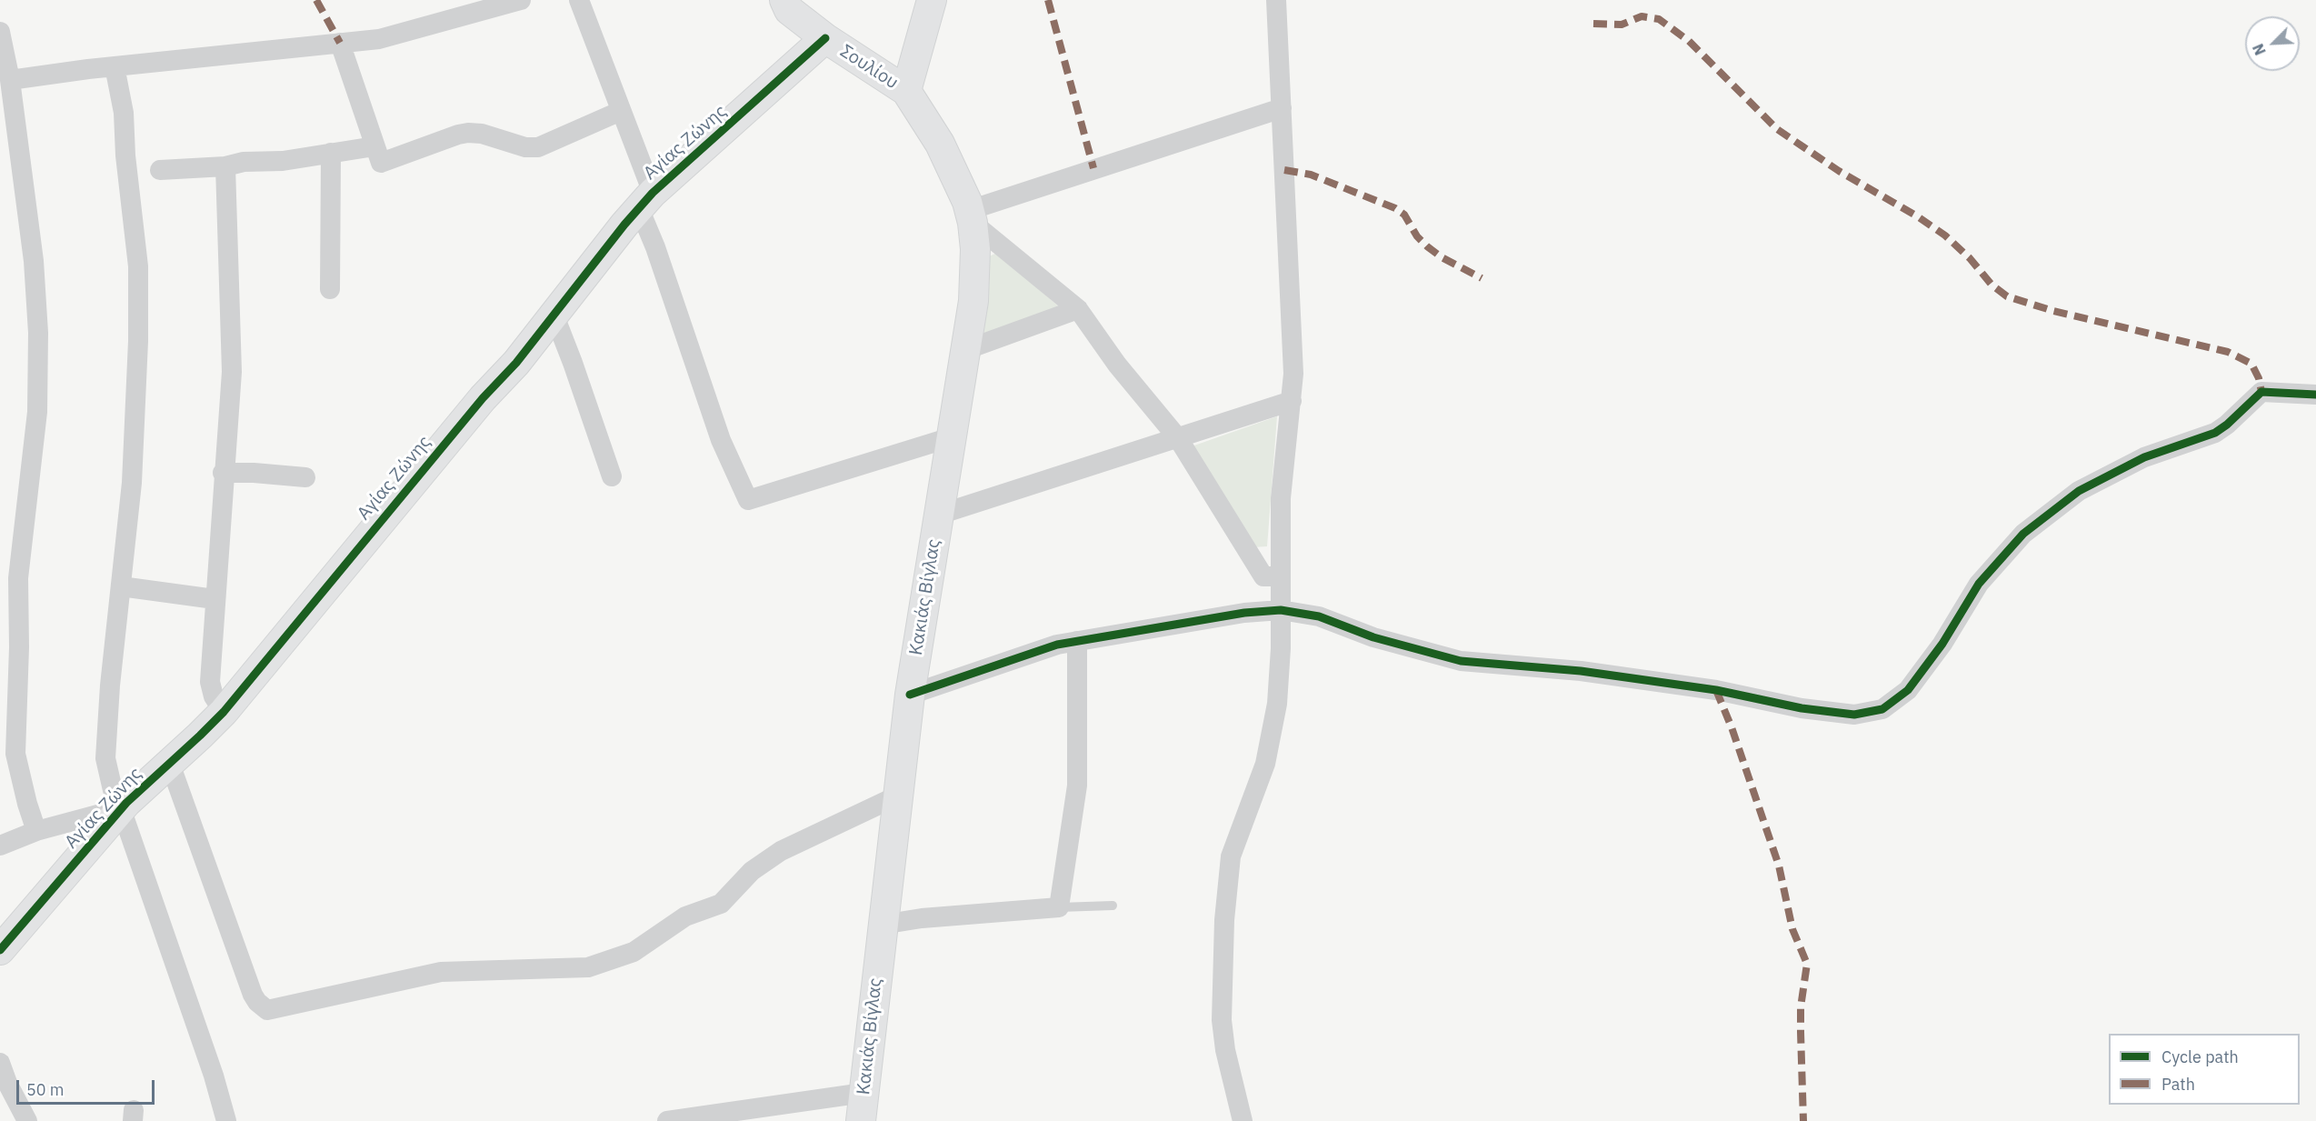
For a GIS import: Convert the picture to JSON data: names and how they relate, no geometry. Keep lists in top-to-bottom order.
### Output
{
  "streets": {
    "street": ["Σουλίου", "Αγίας Ζώνης", "Κακιάς Βίγλας"]
  },
  "crossings": [
    ["Σουλίου", "Αγίας Ζώνης"],
    ["Σουλίου", "Κακιάς Βίγλας"]
  ],
  "legend": ["Cycle path", "Path"],
  "scale_bar": "50 m",
  "north": "bottom left"
}
